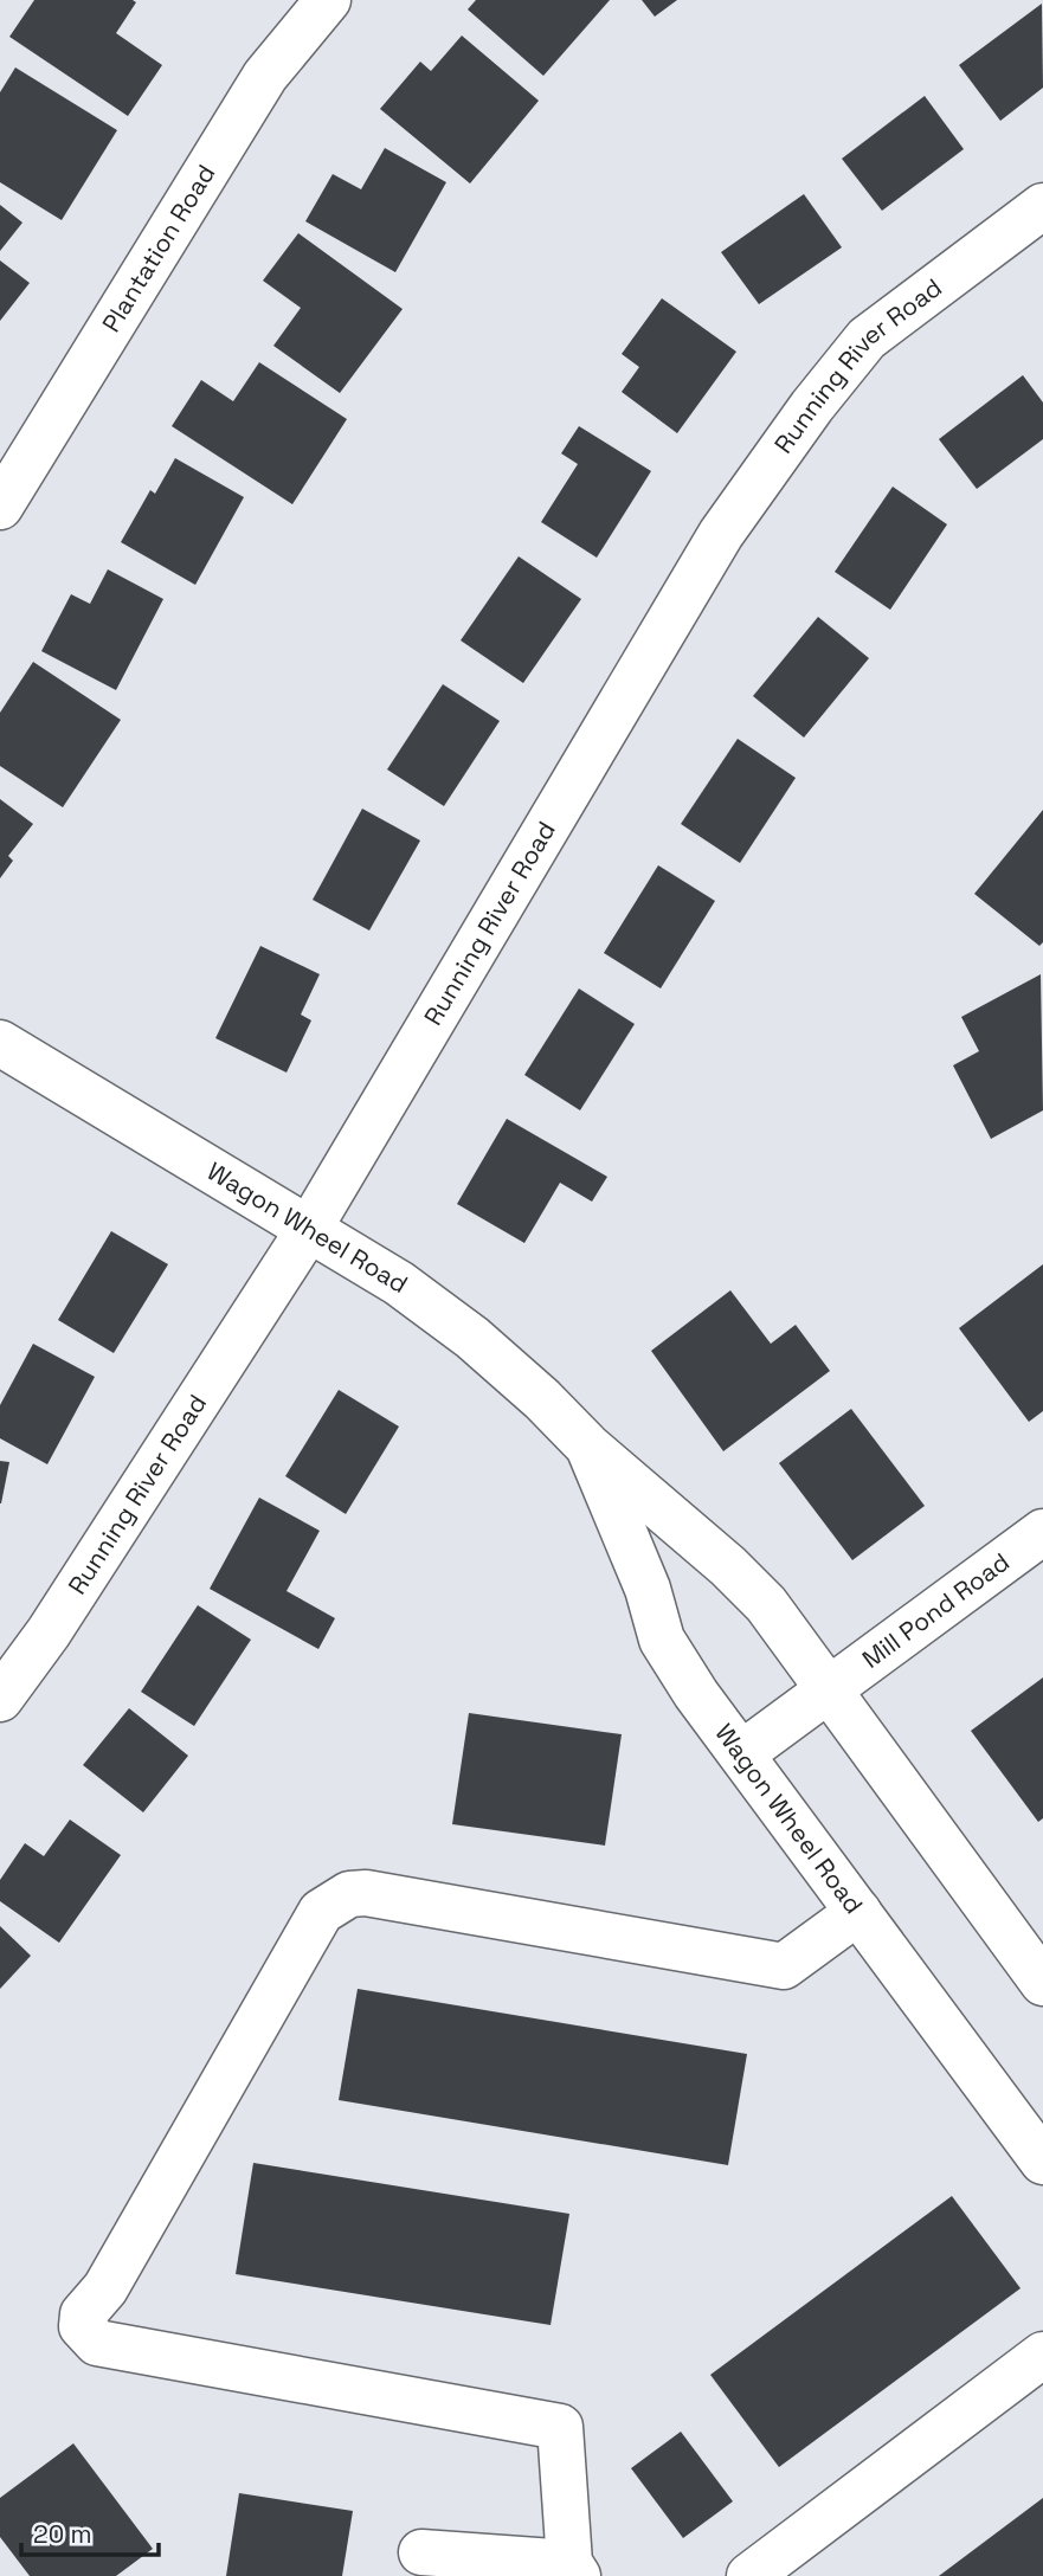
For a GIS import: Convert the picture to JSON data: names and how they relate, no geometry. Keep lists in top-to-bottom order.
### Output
{
  "streets": {
    "street": [
      "Plantation Road",
      "Running River Road",
      "Wagon Wheel Road",
      "Mill Pond Road"
    ]
  },
  "crossings": [
    ["Running River Road", "Wagon Wheel Road"],
    ["Wagon Wheel Road", "Mill Pond Road"]
  ],
  "scale_bar": "20 m"
}
